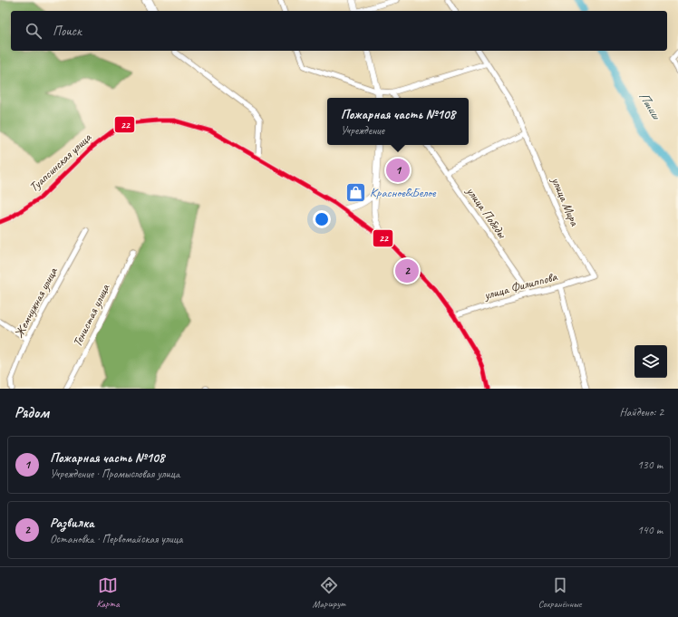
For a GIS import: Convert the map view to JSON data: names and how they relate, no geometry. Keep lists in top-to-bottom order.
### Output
{
  "streets": {
    "main road": ["Туапсинская улица"],
    "street": [
      "улица Мира",
      "улица Победы",
      "улица Филиппова",
      "Жемчужная улица",
      "Тенистая улица"
    ]
  },
  "crossings": [
    ["улица Мира", "улица Филиппова"],
    ["улица Победы", "улица Филиппова"]
  ],
  "water": ["Пшиш"],
  "places": {
    "shop": ["Красное&Белое"]
  },
  "lines": ["transit line 22"],
  "page": {
    "search": "Поиск",
    "popup": ["Пожарная часть №108", "Учреждение"],
    "pins": ["1", "2"],
    "heading": ["Рядом", "Найдено: 2"],
    "list": [
      {
        "mark": "1",
        "name": "Пожарная часть №108",
        "note": "Учреждение · Промысловая улица",
        "value": "130 m"
      },
      {
        "mark": "2",
        "name": "Развилка",
        "note": "Остановка · Первомайская улица",
        "value": "140 m"
      }
    ],
    "nav": ["Карта", "Маршрут", "Сохранённые"]
  }
}
